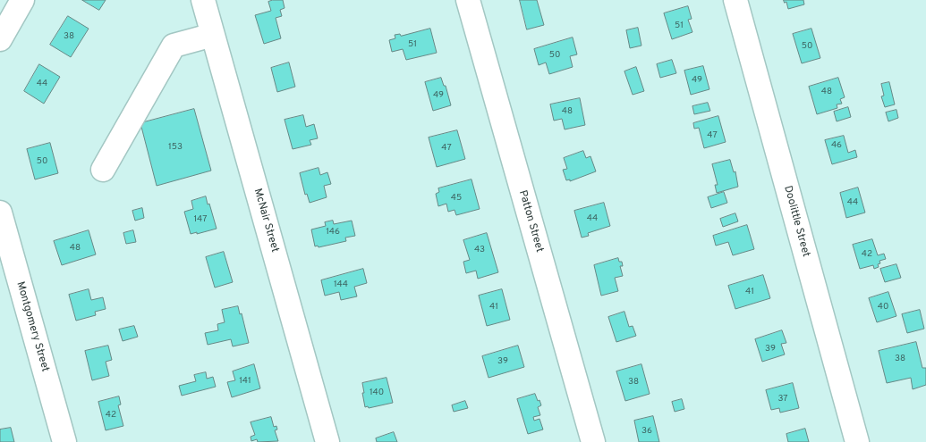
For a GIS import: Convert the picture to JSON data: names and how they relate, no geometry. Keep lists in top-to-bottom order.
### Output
{
  "streets": {
    "street": [
      "McNair Street",
      "Patton Street",
      "Doolittle Street",
      "Montgomery Street"
    ]
  },
  "house_numbers": [
    "51",
    "38",
    "51",
    "50",
    "50",
    "49",
    "44",
    "48",
    "49",
    "48",
    "47",
    "46",
    "153",
    "47",
    "50",
    "45",
    "44",
    "44",
    "147",
    "146",
    "48",
    "43",
    "42",
    "144",
    "41",
    "41",
    "40",
    "39",
    "38",
    "39",
    "141",
    "38",
    "140",
    "37",
    "42",
    "36"
  ]
}
